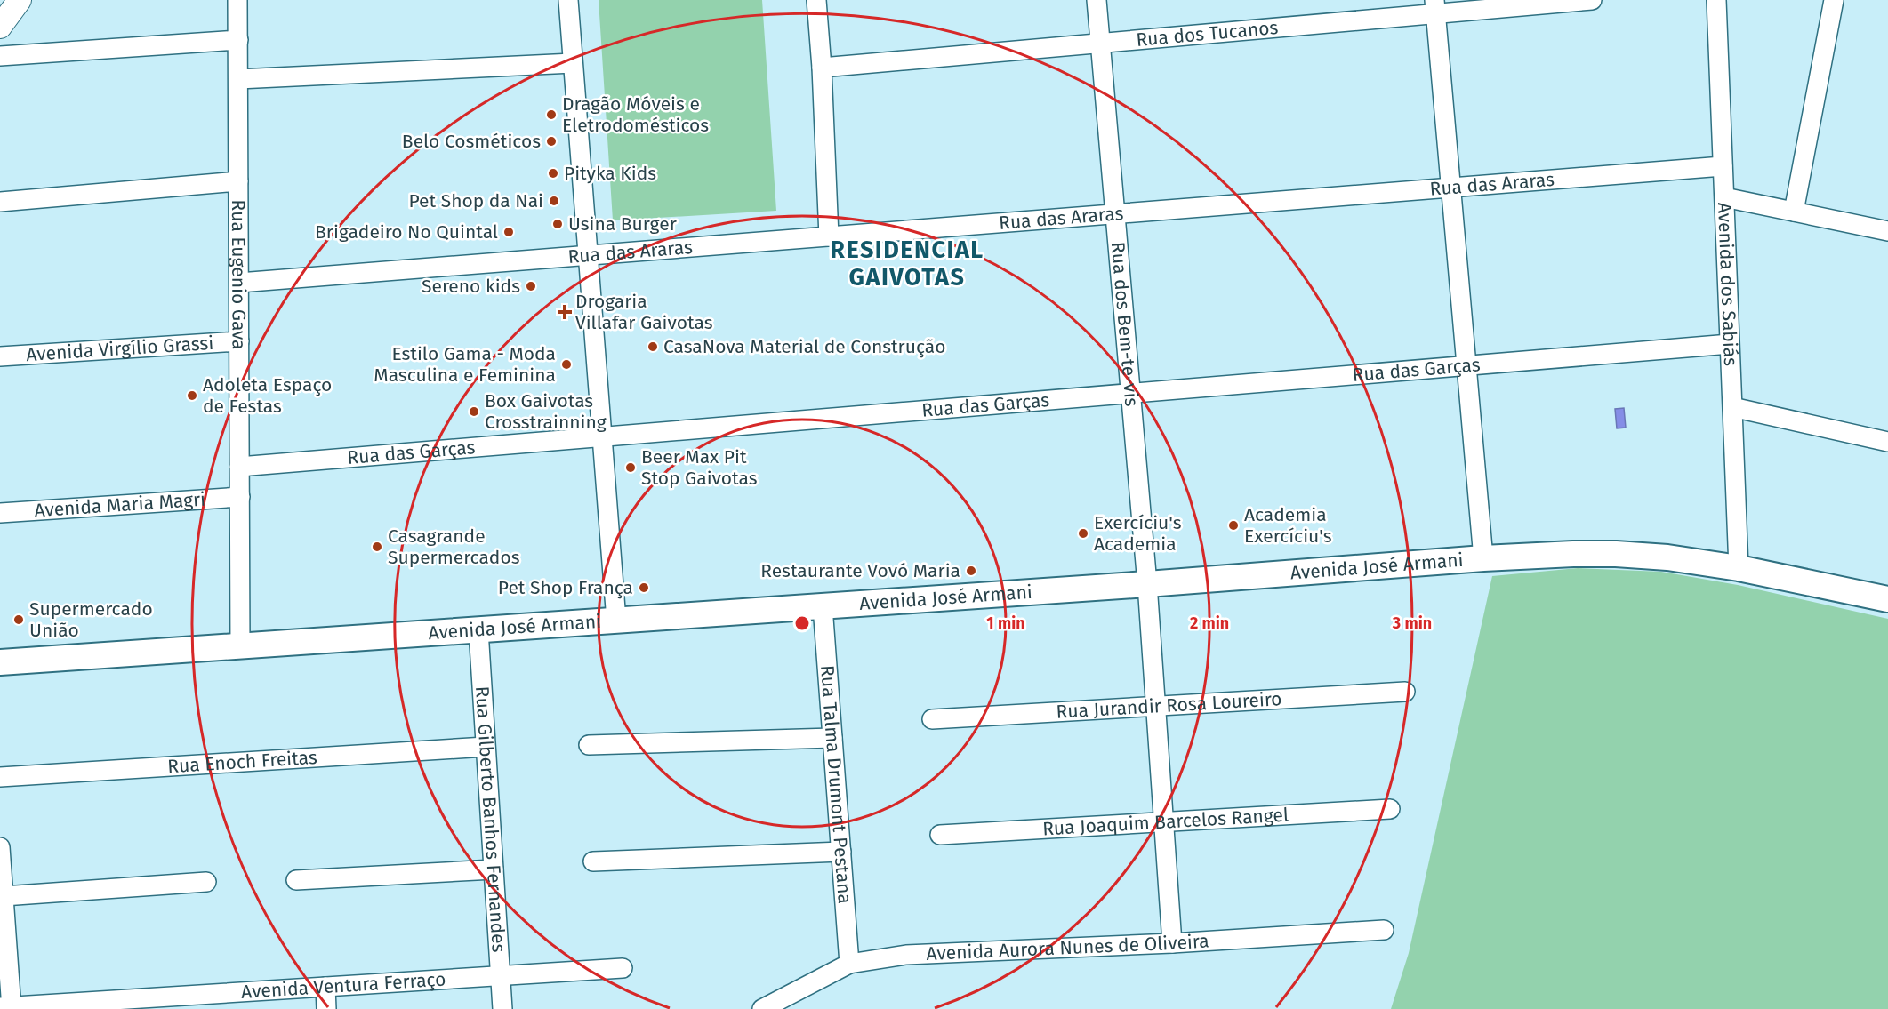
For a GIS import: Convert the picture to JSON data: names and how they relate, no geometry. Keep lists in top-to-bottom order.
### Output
{
  "streets": {
    "main road": ["Avenida José Armani"],
    "street": [
      "Rua dos Tucanos",
      "Rua das Araras",
      "Rua Eugenio Gava",
      "Avenida dos Sabiás",
      "Rua dos Bem-te-vis",
      "Avenida Virgílio Grassi",
      "Rua das Garças",
      "Avenida Maria Magri",
      "Rua Jurandir Rosa Loureiro",
      "Rua Enoch Freitas",
      "Rua Talma Drumont Pestana",
      "Rua Gilberto Banhos Fernandes",
      "Rua Joaquim Barcelos Rangel",
      "Avenida Aurora Nunes de Oliveira",
      "Avenida Ventura Ferraço"
    ]
  },
  "crossings": [
    ["Rua dos Tucanos", "Rua dos Bem-te-vis"],
    ["Rua das Araras", "Rua Eugenio Gava"],
    ["Rua das Araras", "Avenida dos Sabiás"],
    ["Rua das Araras", "Rua dos Bem-te-vis"],
    ["Rua Eugenio Gava", "Avenida Virgílio Grassi"],
    ["Rua Eugenio Gava", "Rua das Garças"],
    ["Rua Eugenio Gava", "Avenida Maria Magri"],
    ["Rua Eugenio Gava", "Avenida José Armani"],
    ["Avenida dos Sabiás", "Rua das Garças"],
    ["Avenida dos Sabiás", "Avenida José Armani"],
    ["Rua dos Bem-te-vis", "Rua das Garças"],
    ["Rua dos Bem-te-vis", "Avenida José Armani"],
    ["Rua dos Bem-te-vis", "Rua Jurandir Rosa Loureiro"],
    ["Rua dos Bem-te-vis", "Rua Joaquim Barcelos Rangel"],
    ["Rua dos Bem-te-vis", "Avenida Aurora Nunes de Oliveira"],
    ["Avenida José Armani", "Rua Talma Drumont Pestana"],
    ["Avenida José Armani", "Rua Gilberto Banhos Fernandes"],
    ["Rua Enoch Freitas", "Rua Gilberto Banhos Fernandes"],
    ["Rua Talma Drumont Pestana", "Avenida Aurora Nunes de Oliveira"],
    ["Rua Gilberto Banhos Fernandes", "Avenida Ventura Ferraço"]
  ],
  "districts": ["RESIDENCIAL GAIVOTAS"],
  "places": {
    "other": [
      "Dragão Móveis e Eletrodomésticos",
      "Belo Cosméticos",
      "Pityka Kids",
      "Pet Shop da Nai",
      "Usina Burger",
      "Brigadeiro No Quintal",
      "Sereno kids",
      "CasaNova Material de Construção",
      "Estilo Gama - Moda Masculina e Feminina",
      "Adoleta Espaço de Festas",
      "Box Gaivotas Crosstrainning",
      "Beer Max Pit Stop Gaivotas",
      "Academia Exercíciu's",
      "Exercíciu's Academia",
      "Casagrande Supermercados",
      "Restaurante Vovó Maria",
      "Pet Shop França",
      "Supermercado União"
    ],
    "health": ["Drogaria Villafar Gaivotas"]
  },
  "rings": ["1 min", "2 min", "3 min"]
}
